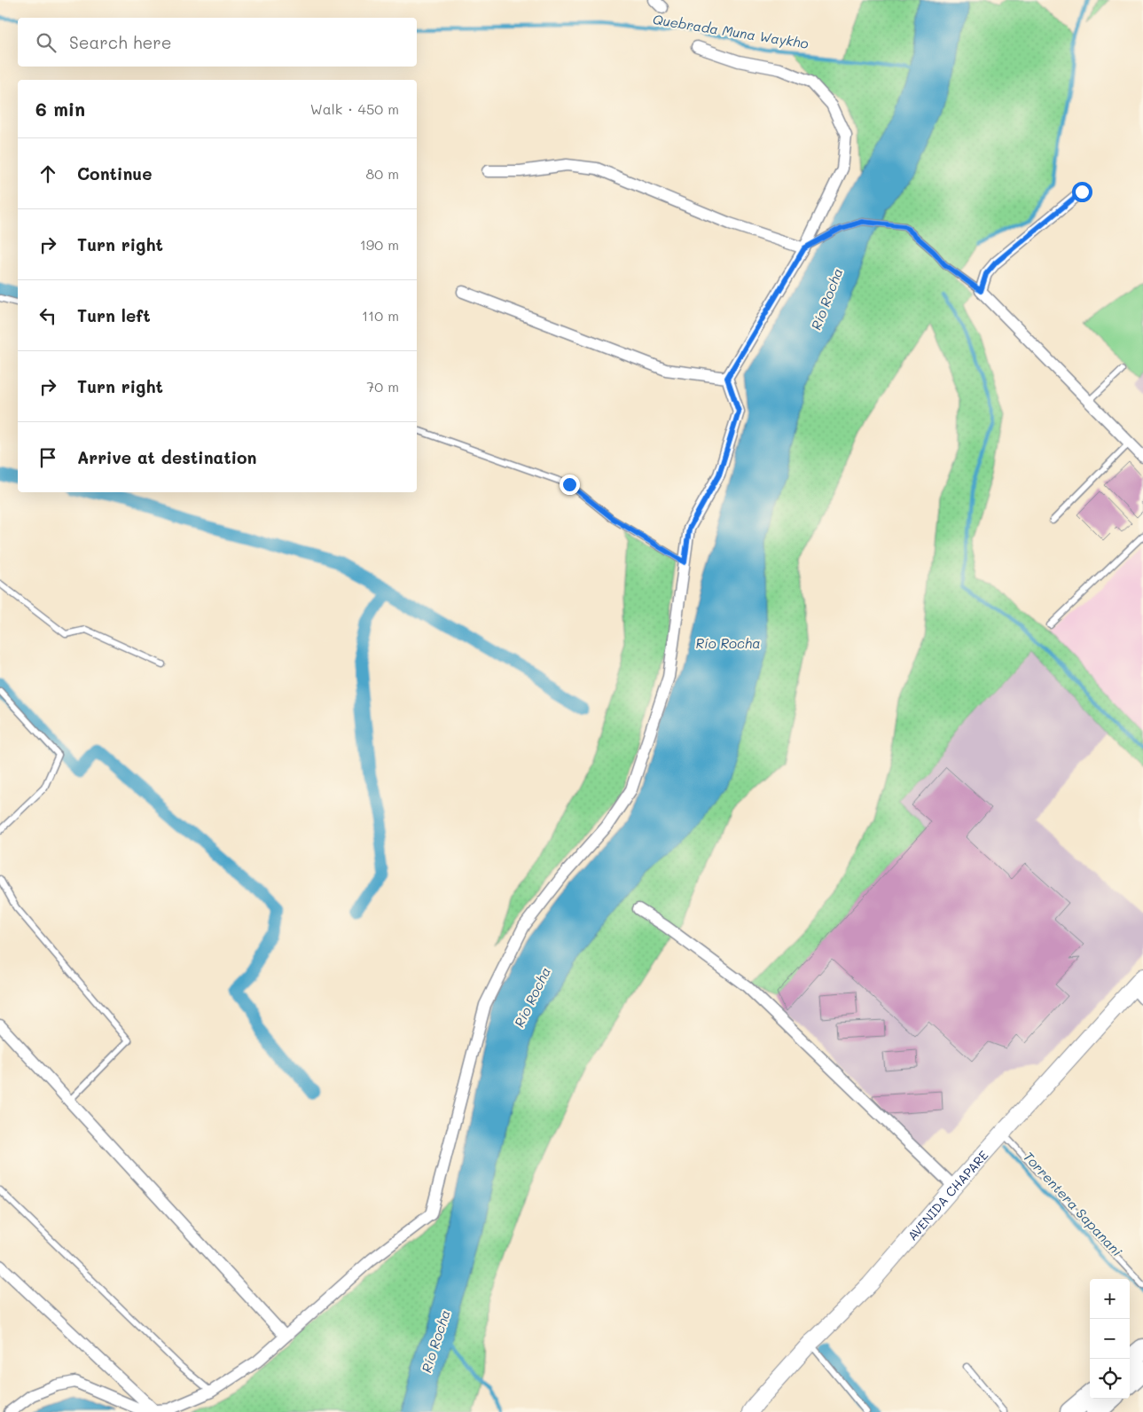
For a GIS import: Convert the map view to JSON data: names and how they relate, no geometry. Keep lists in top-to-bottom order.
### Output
{
  "streets": {
    "main road": ["AVENIDA CHAPARE"]
  },
  "water": ["Quebrada Muna Waykho", "Río Rocha", "Torrentera Sapanani"],
  "page": {
    "search": "Search here",
    "heading": ["6 min", "Walk · 450 m"],
    "list": [
      ["Continue", "80 m"],
      ["Turn right", "190 m"],
      ["Turn left", "110 m"],
      ["Turn right", "70 m"],
      "Arrive at destination"
    ],
    "map_buttons": ["+", "−"]
  }
}
